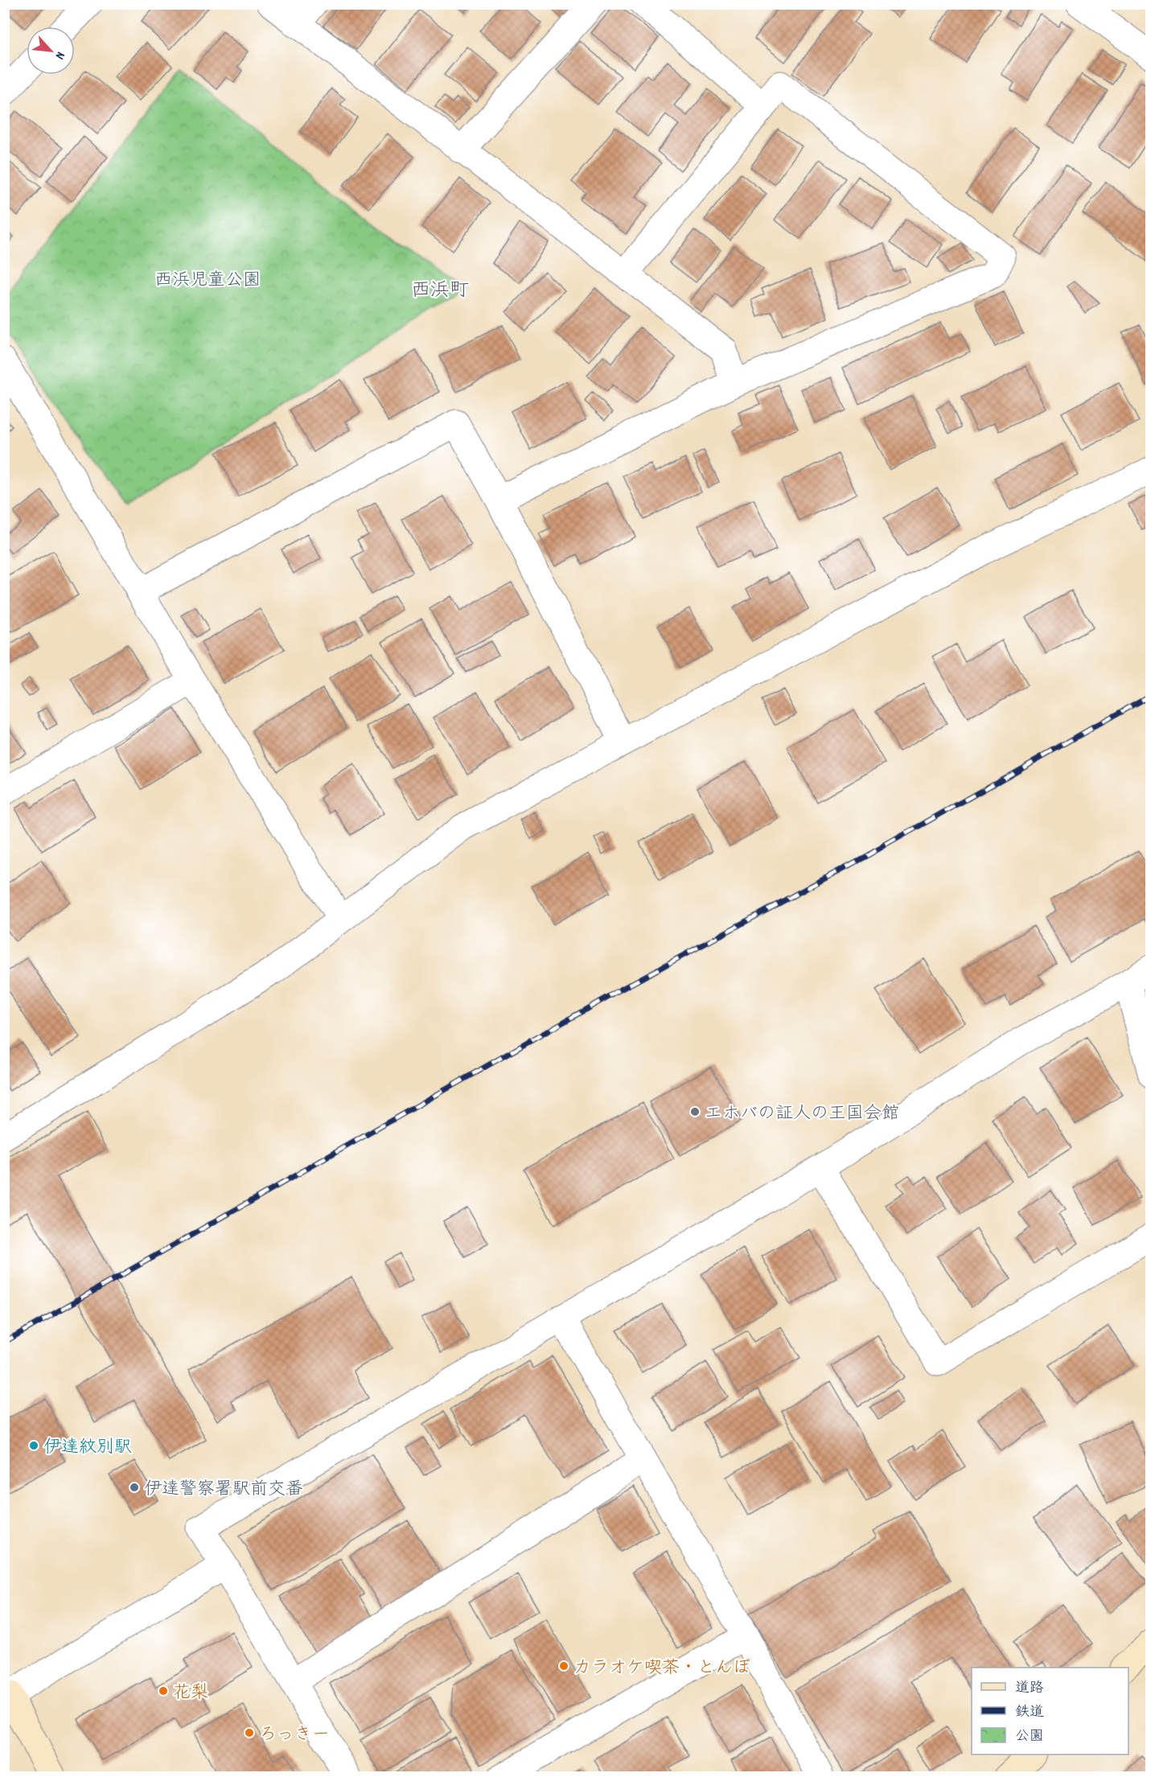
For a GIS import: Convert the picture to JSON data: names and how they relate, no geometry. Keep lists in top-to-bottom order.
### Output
{
  "districts": ["西浜町"],
  "parks": ["西浜児童公園"],
  "places": [
    "エホバの証人の王国会館",
    "伊達紋別駅",
    "伊達警察署駅前交番",
    "カラオケ喫茶・とんぼ",
    "花梨",
    "ろっきー"
  ],
  "legend": ["道路", "鉄道", "公園"],
  "north": "bottom right"
}
